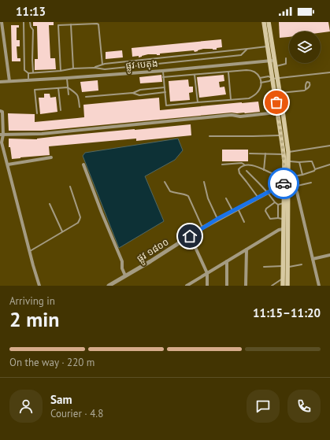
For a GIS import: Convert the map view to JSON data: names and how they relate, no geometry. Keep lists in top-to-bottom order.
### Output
{
  "streets": {
    "street": ["ផ្លូវ បេតុង", "ផ្លូវ ១៨០០"]
  },
  "page": {
    "status": "11:13",
    "heading": ["2 min", "Arriving in", "11:15–11:20"],
    "panel": ["Sam", "Courier · 4.8"],
    "bar": "On the way · 220 m"
  }
}
